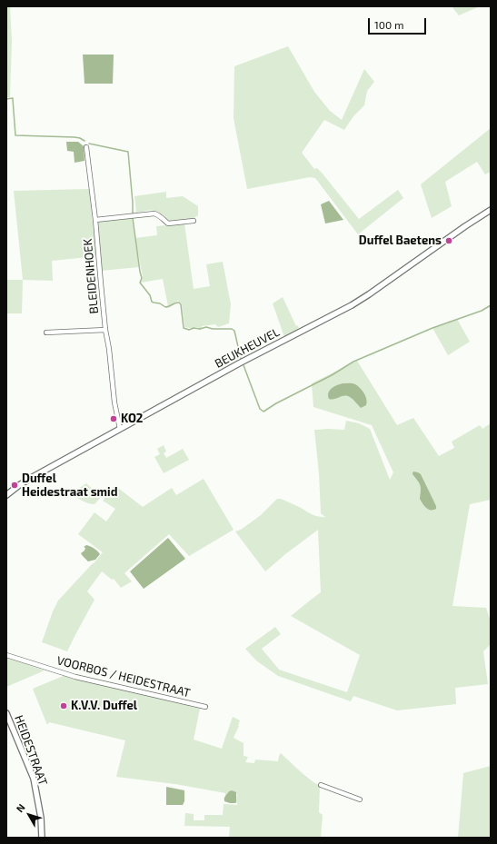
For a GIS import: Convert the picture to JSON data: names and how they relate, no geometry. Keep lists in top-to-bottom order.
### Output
{
  "streets": {
    "street": [
      "BLEIDENHOEK",
      "BEUKHEUVEL",
      "VOORBOS / HEIDESTRAAT",
      "HEIDESTRAAT"
    ]
  },
  "crossings": [
    ["BLEIDENHOEK", "BEUKHEUVEL"]
  ],
  "places": [
    "Duffel Baetens",
    "KO2",
    "Duffel Heidestraat smid",
    "K.V.V. Duffel"
  ],
  "scale_bar": "100 m",
  "north": "top left"
}
